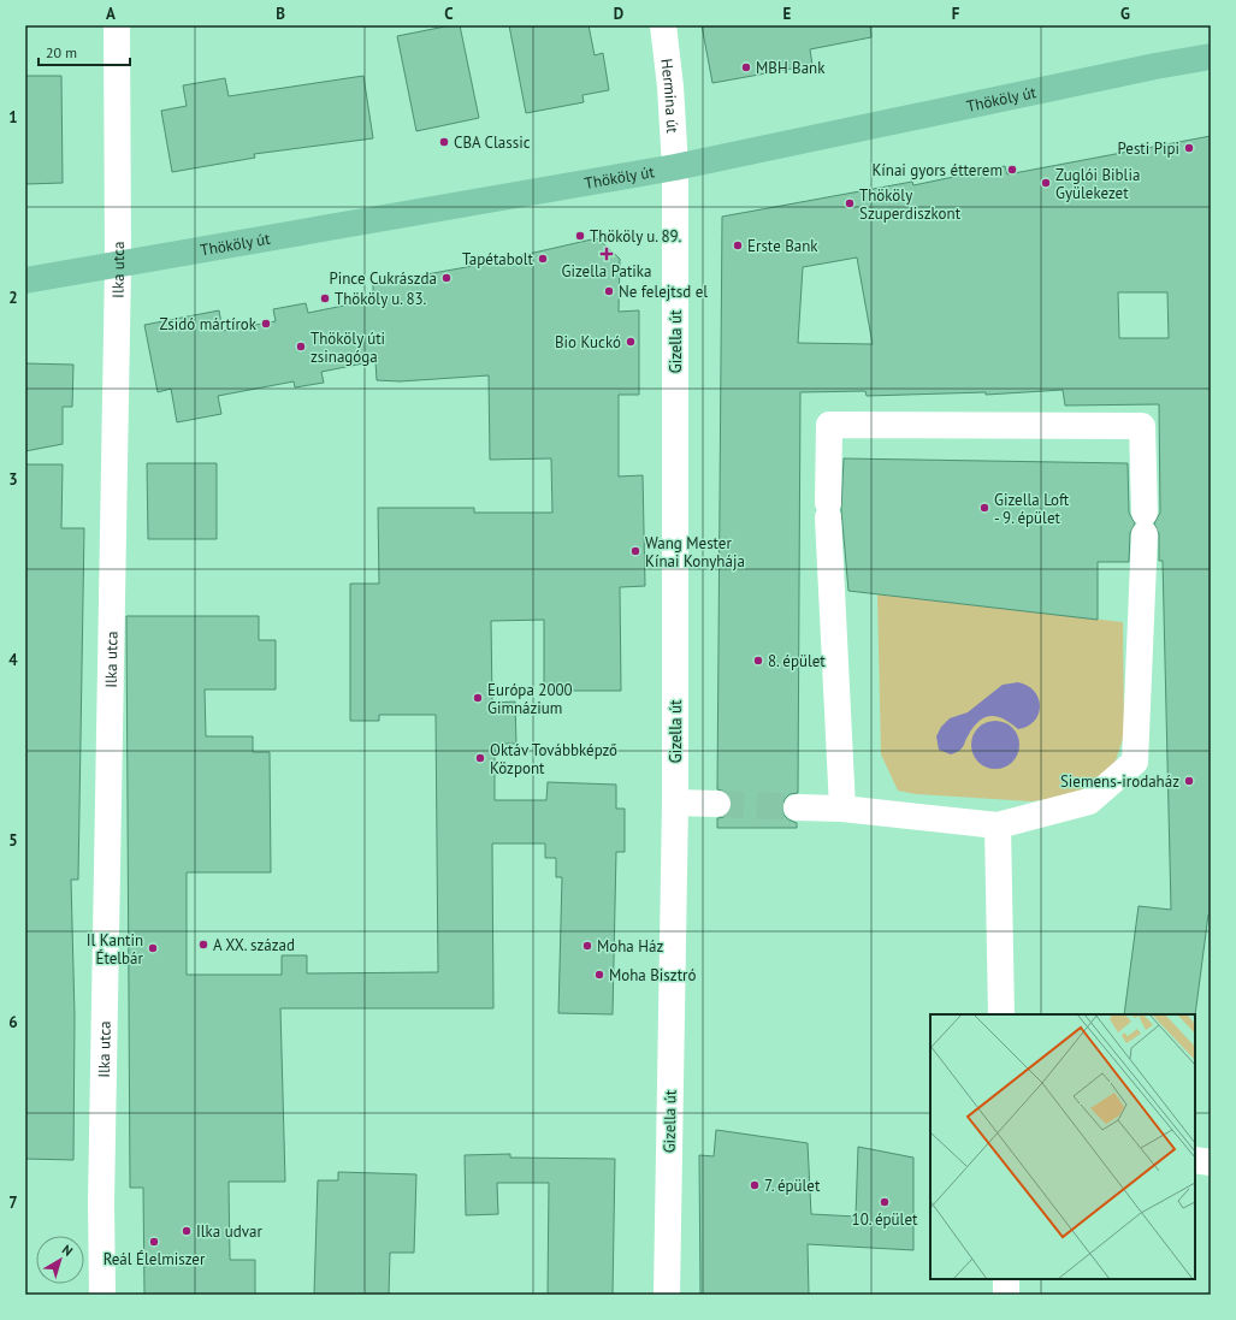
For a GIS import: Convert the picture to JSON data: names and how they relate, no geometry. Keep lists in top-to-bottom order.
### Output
{
  "streets": {
    "main road": ["Thököly út"],
    "street": ["Hermina út", "Ilka utca", "Gizella út"]
  },
  "crossings": [
    ["Hermina út", "Thököly út"],
    ["Hermina út", "Gizella út"],
    ["Thököly út", "Ilka utca"],
    ["Thököly út", "Gizella út"]
  ],
  "places": {
    "other": [
      "MBH Bank",
      "CBA Classic",
      "Pesti Pipi",
      "Kínai gyors étterem",
      "Zuglói Biblia Gyülekezet",
      "Thököly Szuperdiszkont",
      "Thököly u. 89.",
      "Erste Bank",
      "Tapétabolt",
      "Pince Cukrászda",
      "Ne felejtsd el",
      "Thököly u. 83.",
      "Zsidó mártírok",
      "Bio Kuckó",
      "Thököly úti zsinagóga",
      "Gizella Loft - 9. épület",
      "Wang Mester Kínai Konyhája",
      "8. épület",
      "Európa 2000 Gimnázium",
      "Oktáv Továbbképző Központ",
      "Siemens-irodaház",
      "A XX. század",
      "Moha Ház",
      "Il Kantin Ételbár",
      "Moha Bisztró",
      "7. épület",
      "10. épület",
      "Ilka udvar",
      "Reál Élelmiszer"
    ],
    "health": ["Gizella Patika"]
  },
  "scale_bar": "20 m",
  "north": "top right",
  "grid": {
    "columns": [
      "A",
      "B",
      "C",
      "D",
      "E",
      "F",
      "G"
    ],
    "rows": [
      "1",
      "2",
      "3",
      "4",
      "5",
      "6",
      "7"
    ]
  }
}
